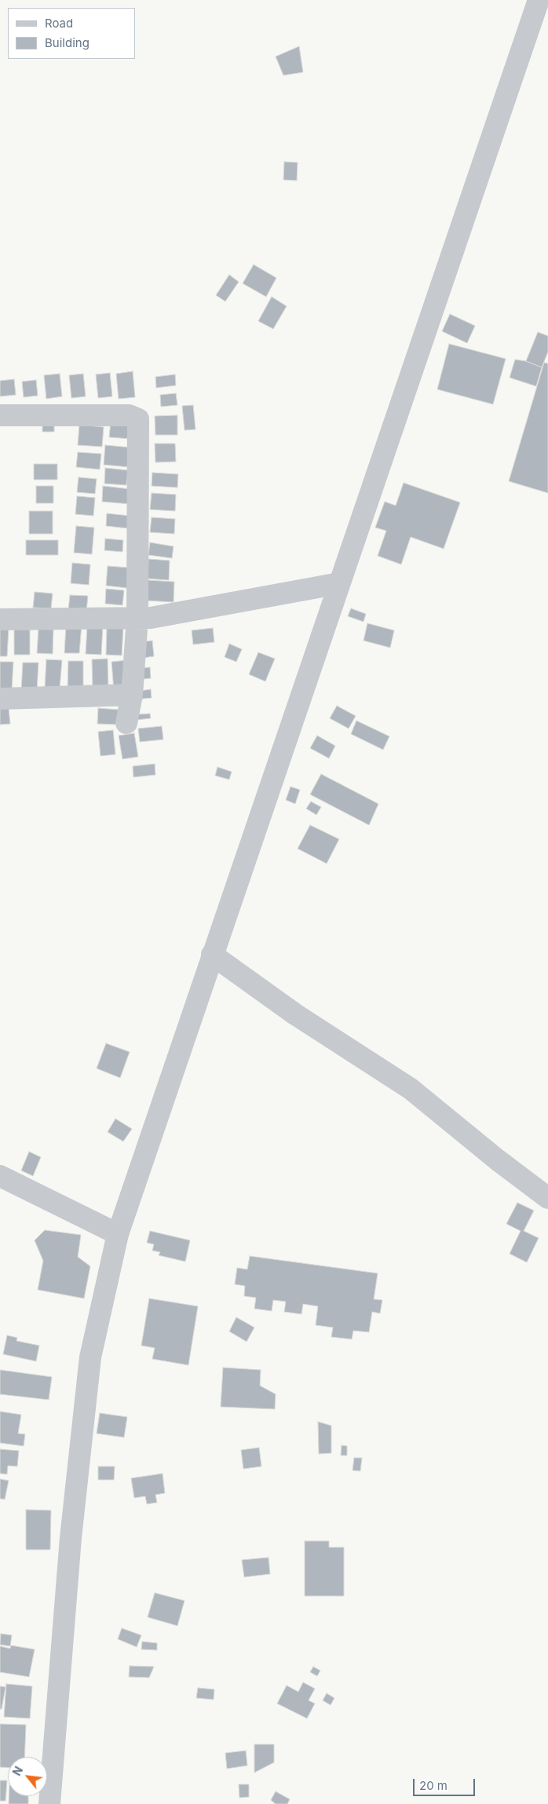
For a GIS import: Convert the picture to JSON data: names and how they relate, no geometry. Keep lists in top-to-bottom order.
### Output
{
  "legend": ["Road", "Building"],
  "scale_bar": "20 m",
  "north": "top left"
}
